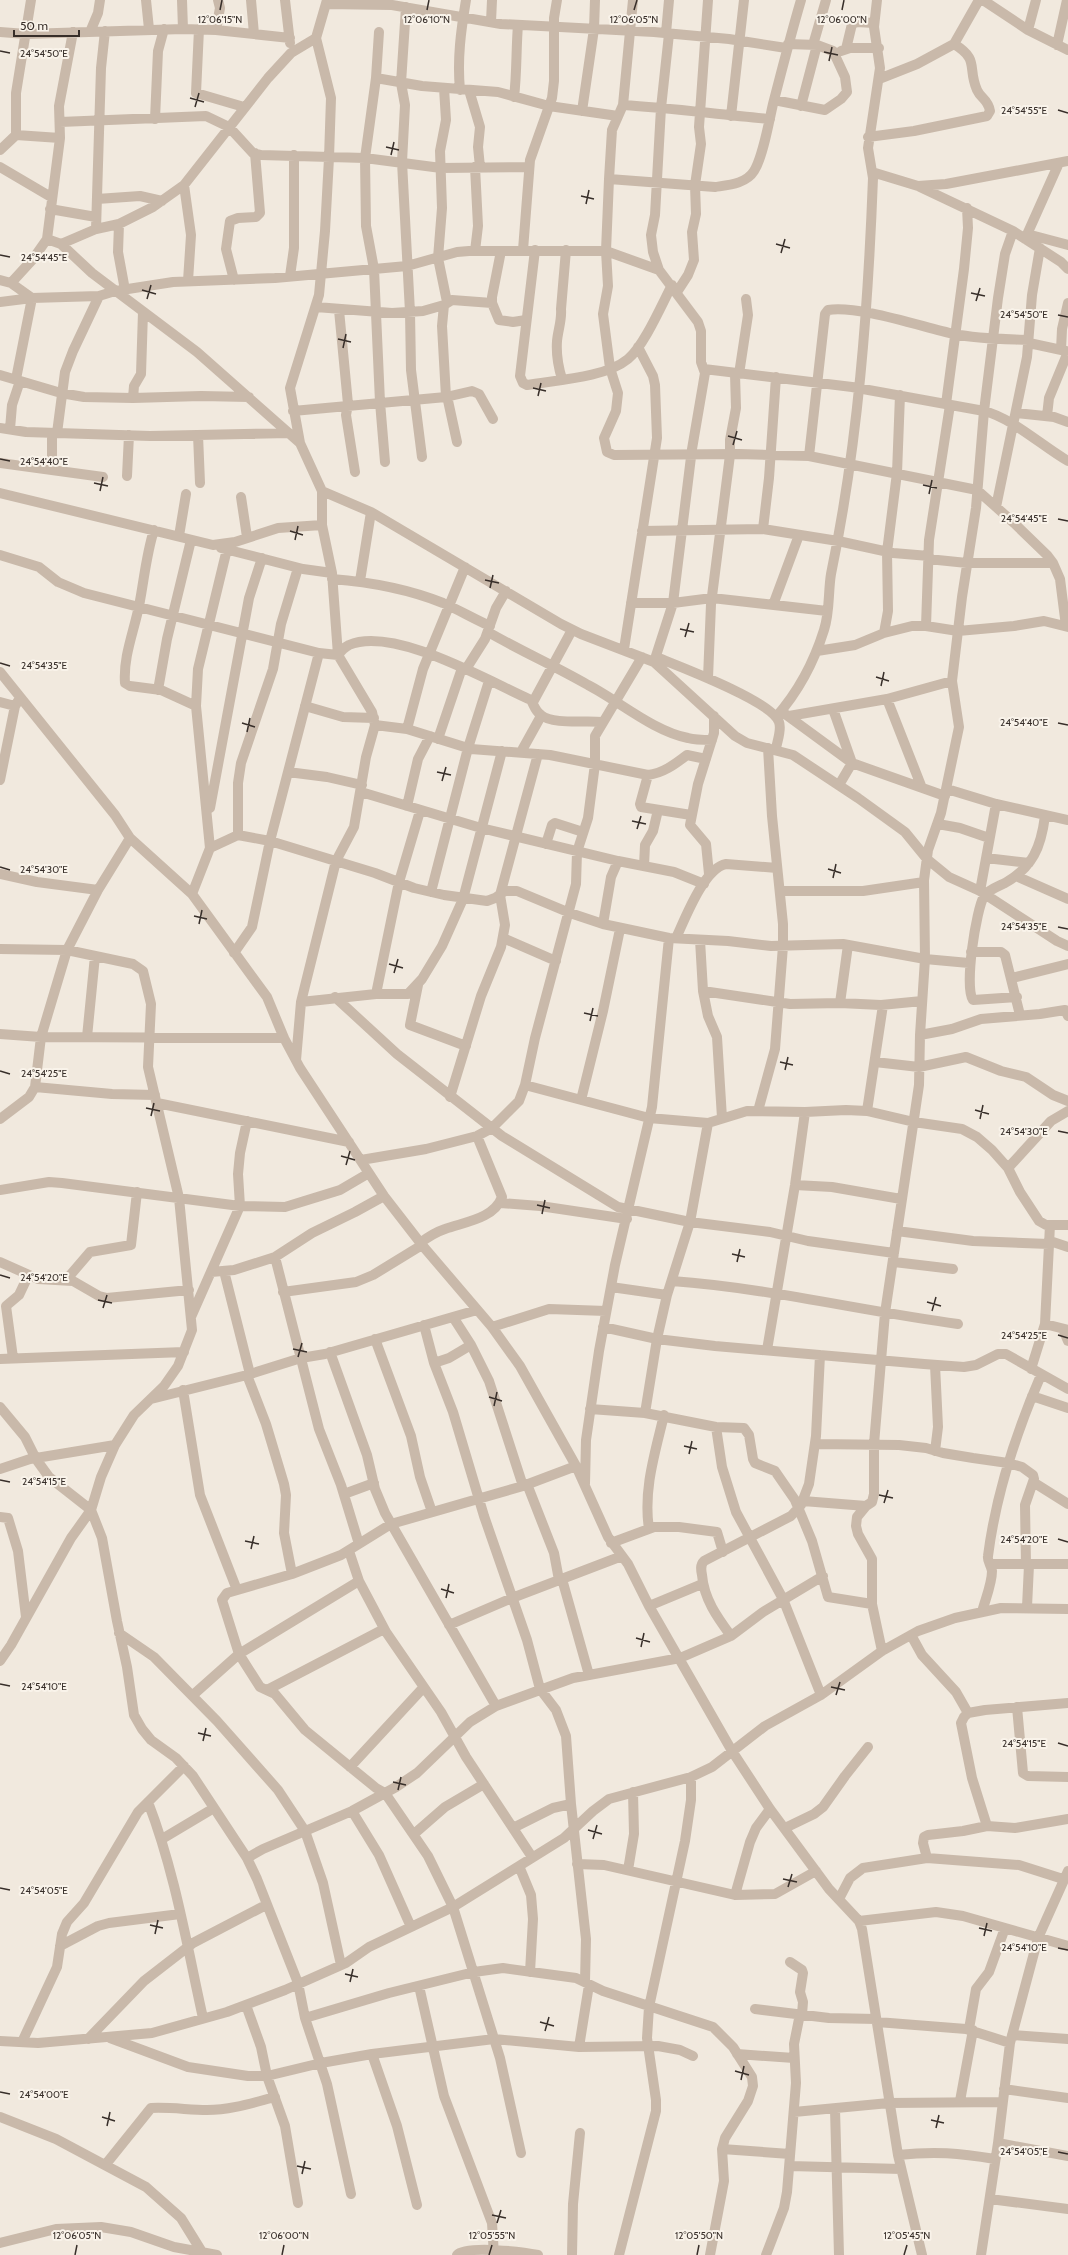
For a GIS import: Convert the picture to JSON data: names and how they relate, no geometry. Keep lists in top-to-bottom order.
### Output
{
  "scale_bar": "50 m",
  "coordinates": [
    "12°06'15\"N",
    "12°06'10\"N",
    "12°06'05\"N",
    "12°06'00\"N",
    "24°54'50\"E",
    "24°54'55\"E",
    "24°54'45\"E",
    "24°54'40\"E",
    "24°54'35\"E",
    "24°54'30\"E",
    "24°54'25\"E",
    "24°54'20\"E",
    "24°54'15\"E",
    "24°54'10\"E",
    "24°54'05\"E",
    "24°54'00\"E",
    "12°05'55\"N",
    "12°05'50\"N",
    "12°05'45\"N"
  ]
}
